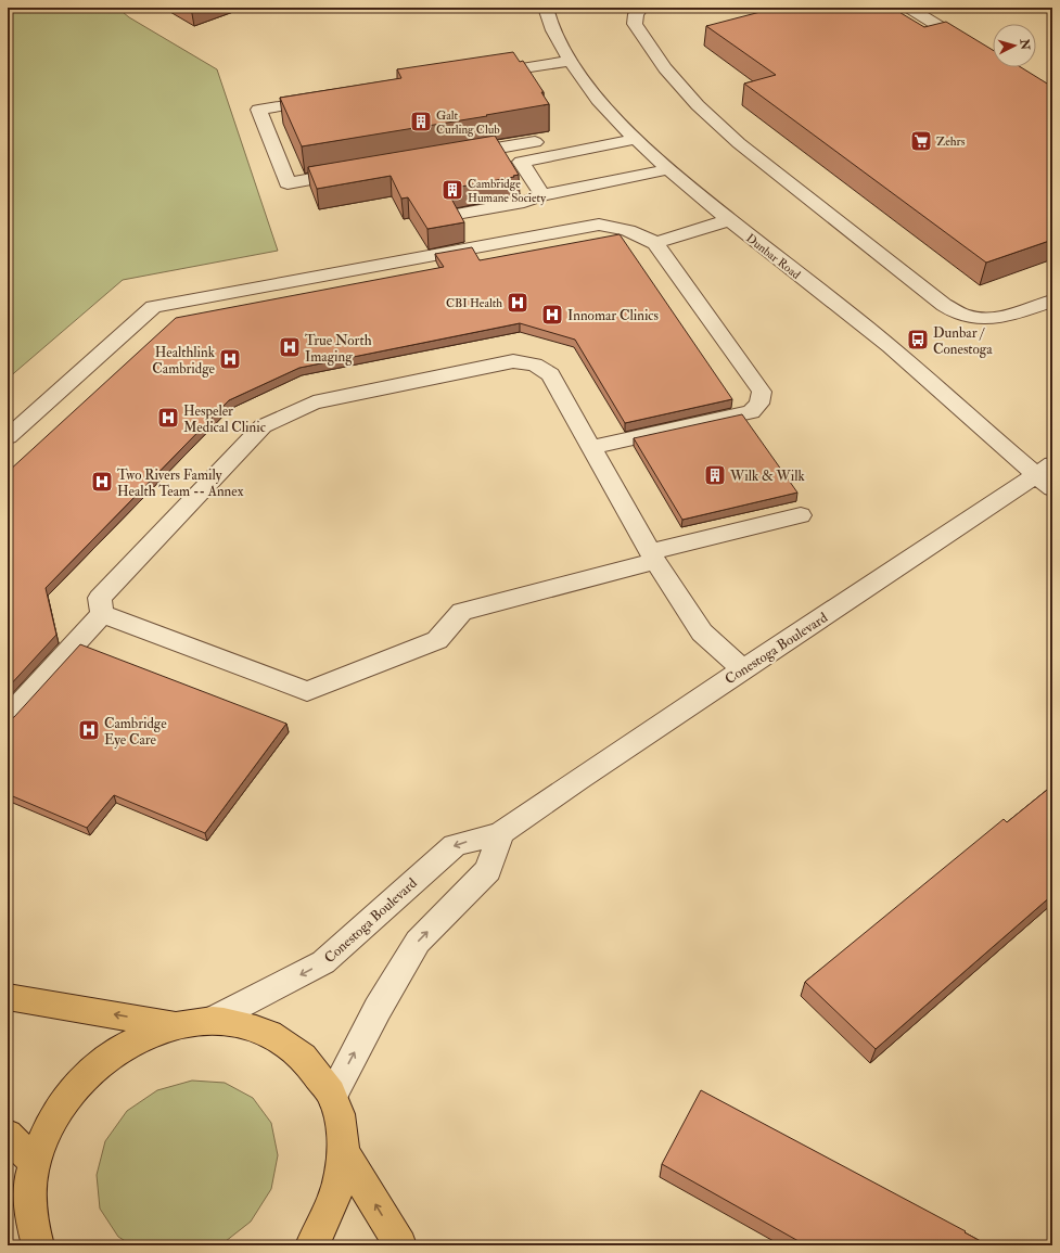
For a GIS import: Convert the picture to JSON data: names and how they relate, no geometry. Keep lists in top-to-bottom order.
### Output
{
  "streets": {
    "street": ["Dunbar Road", "Conestoga Boulevard"]
  },
  "crossings": [
    ["Dunbar Road", "Conestoga Boulevard"]
  ],
  "places": {
    "building": ["Galt Curling Club", "Cambridge Humane Society", "Wilk & Wilk"],
    "supermarket": ["Zehrs"],
    "hospital": [
      "CBI Health",
      "Innomar Clinics",
      "True North Imaging",
      "Healthlink Cambridge",
      "Hespeler Medical Clinic",
      "Two Rivers Family Health Team -- Annex",
      "Cambridge Eye Care"
    ],
    "bus stop": ["Dunbar / Conestoga"]
  },
  "north": "right"
}
